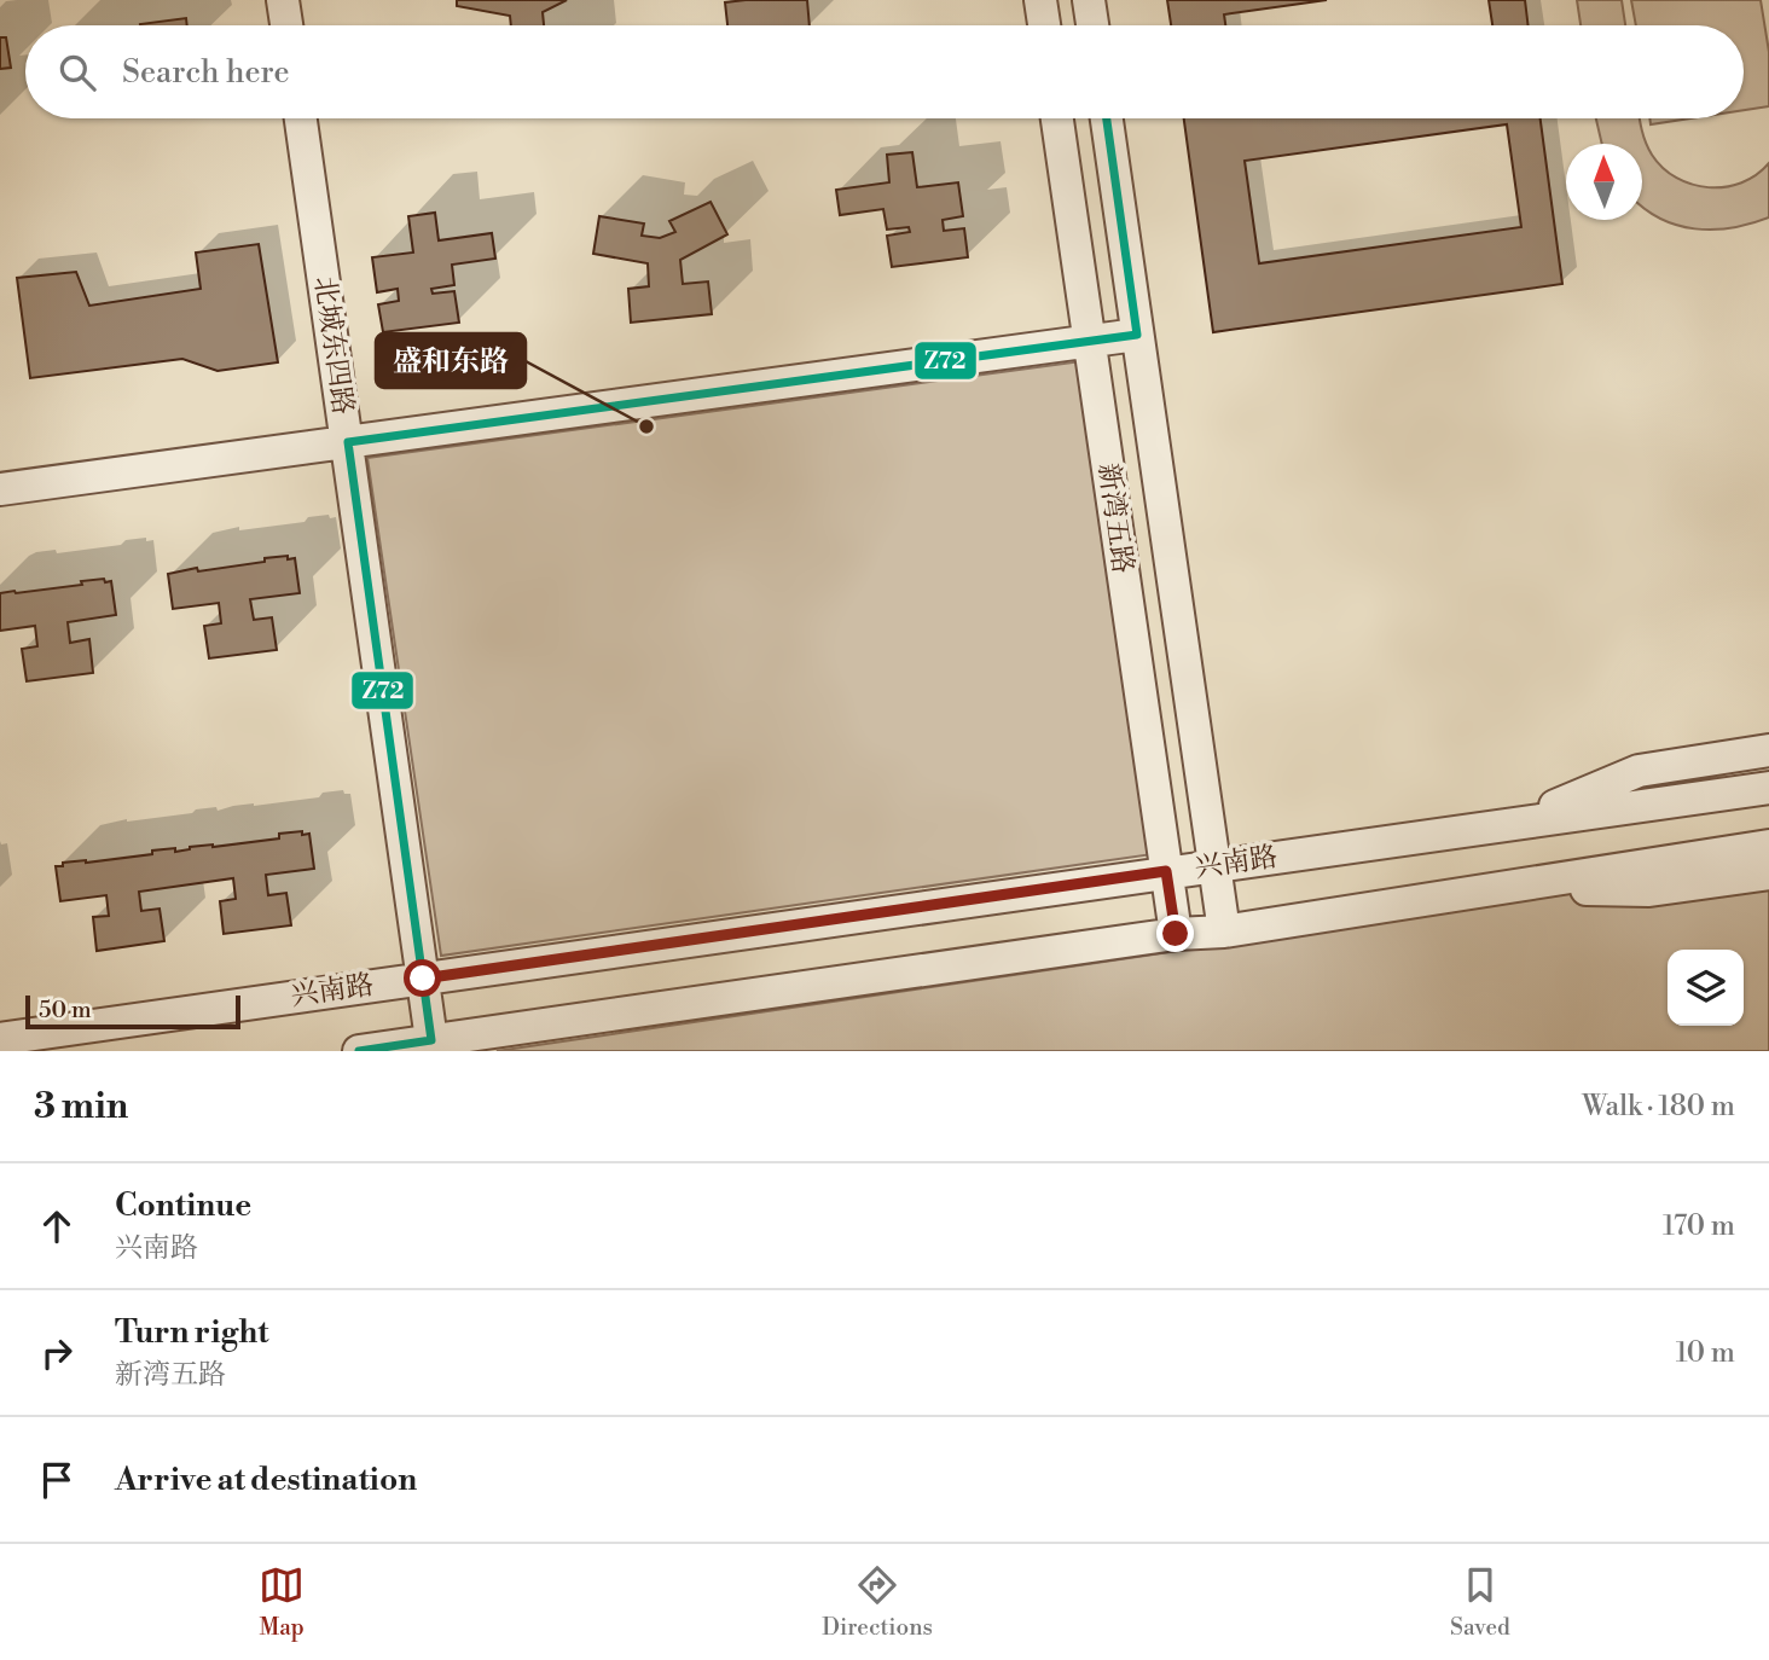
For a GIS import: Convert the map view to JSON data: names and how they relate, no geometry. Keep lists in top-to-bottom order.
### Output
{
  "streets": {
    "street": ["北城东四路", "新湾五路", "兴南路"]
  },
  "crossings": [
    ["北城东四路", "兴南路"],
    ["新湾五路", "兴南路"]
  ],
  "places": ["盛和东路"],
  "lines": ["transit line Z72"],
  "scale_bar": "50 m",
  "north": "top",
  "page": {
    "search": "Search here",
    "scale": "50 m",
    "heading": ["3 min", "Walk · 180 m"],
    "list": [
      ["Continue", "兴南路", "170 m"],
      ["Turn right", "新湾五路", "10 m"],
      "Arrive at destination"
    ],
    "nav": ["Map", "Directions", "Saved"]
  }
}
